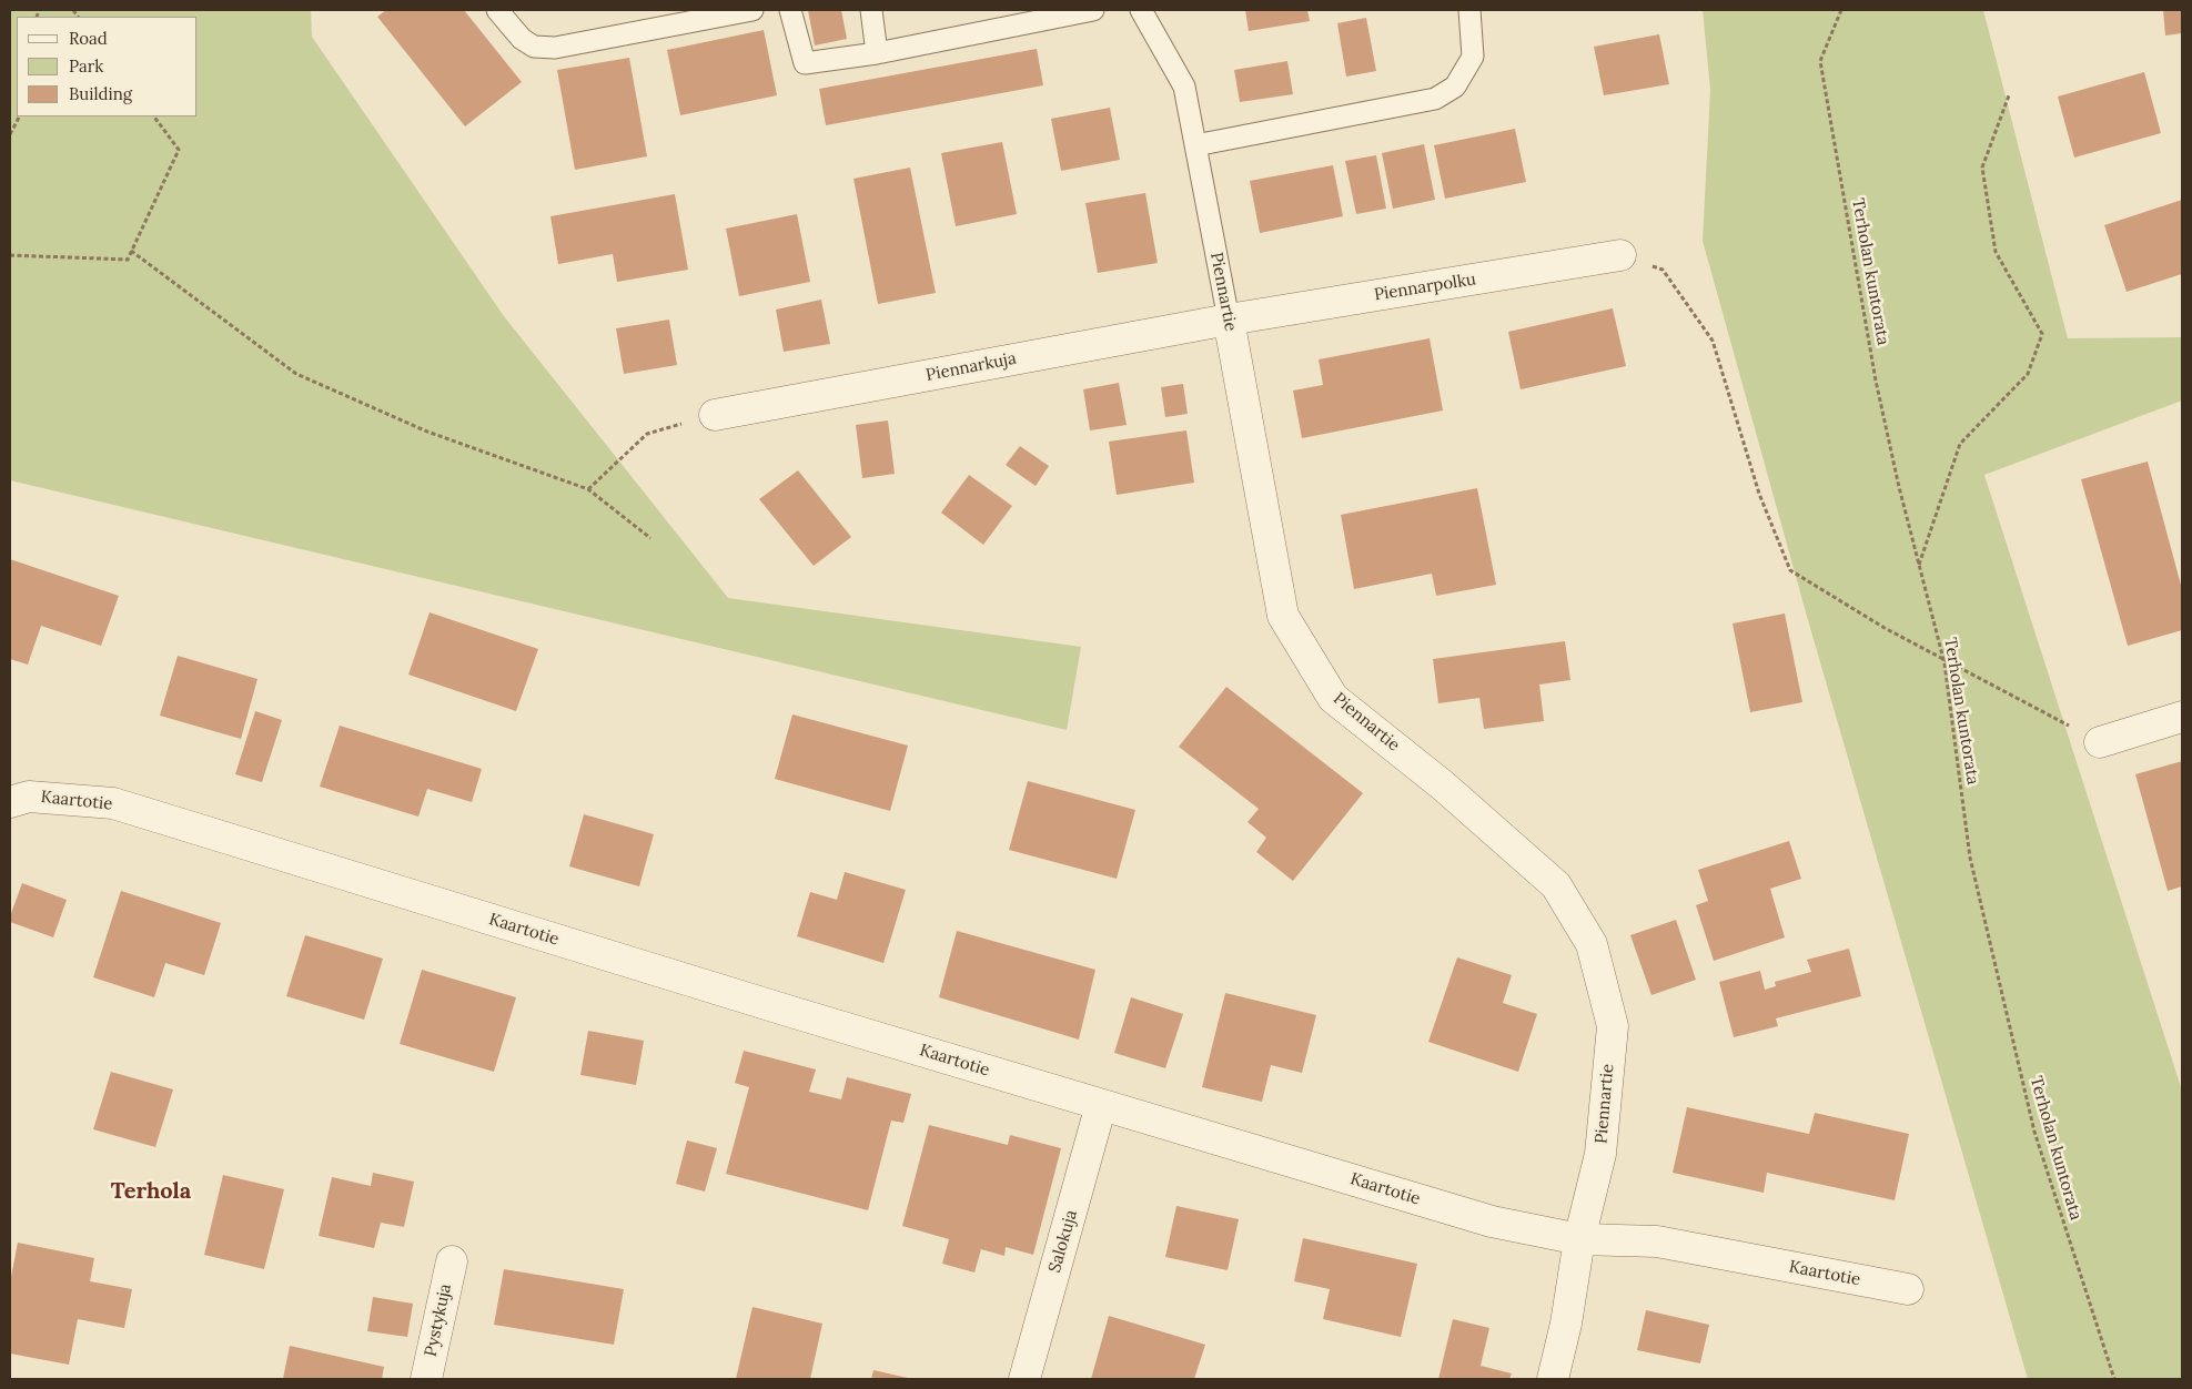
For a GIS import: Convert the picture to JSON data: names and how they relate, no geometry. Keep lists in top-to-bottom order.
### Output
{
  "streets": {
    "street": [
      "Piennarpolku",
      "Piennartie",
      "Piennarkuja",
      "Kaartotie",
      "Salokuja",
      "Pystykuja"
    ],
    "path": ["Terholan kuntorata"]
  },
  "crossings": [
    ["Piennarpolku", "Piennartie"],
    ["Piennarpolku", "Piennarkuja"],
    ["Piennartie", "Piennarkuja"],
    ["Piennartie", "Kaartotie"],
    ["Kaartotie", "Salokuja"]
  ],
  "districts": ["Terhola"],
  "legend": ["Road", "Park", "Building"]
}
